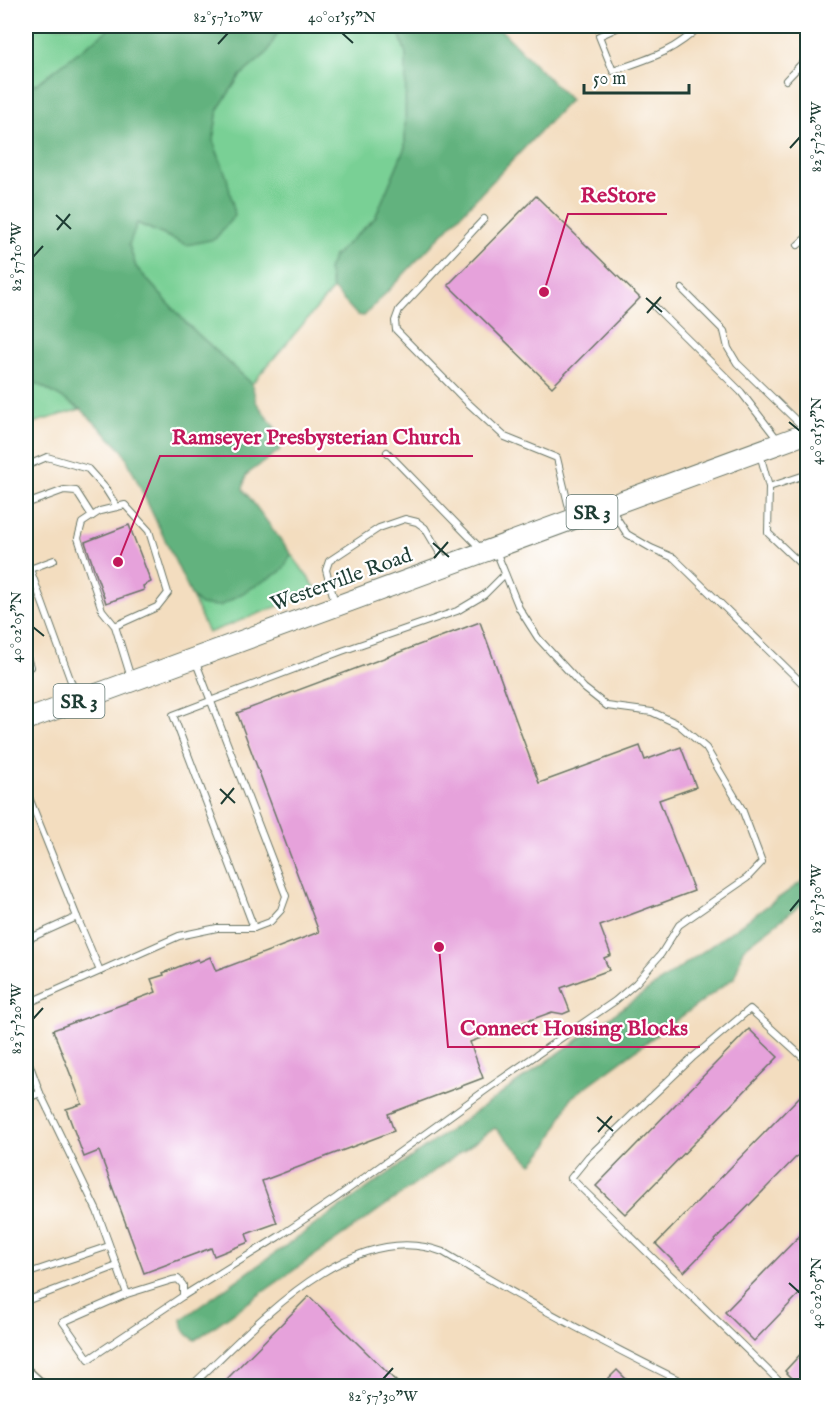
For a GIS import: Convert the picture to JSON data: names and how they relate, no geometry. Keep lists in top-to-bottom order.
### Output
{
  "streets": {
    "main road": ["SR 3", "Westerville Road"]
  },
  "places": ["ReStore", "Ramseyer Presbysterian Church", "Connect Housing Blocks"],
  "scale_bar": "50 m",
  "coordinates": [
    "82°57'10\"W",
    "40°01'55\"N",
    "82°57'20\"W",
    "40°02'05\"N",
    "82°57'30\"W"
  ]
}
